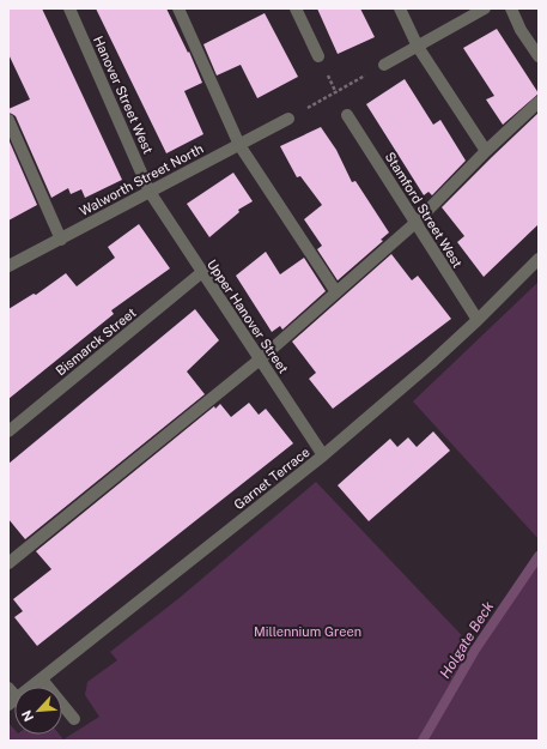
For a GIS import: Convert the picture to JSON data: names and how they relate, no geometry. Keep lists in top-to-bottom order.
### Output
{
  "streets": {
    "street": [
      "Hanover Street West",
      "Walworth Street North",
      "Stamford Street West",
      "Upper Hanover Street",
      "Bismarck Street",
      "Garnet Terrace"
    ]
  },
  "crossings": [
    ["Hanover Street West", "Walworth Street North"],
    ["Hanover Street West", "Upper Hanover Street"],
    ["Walworth Street North", "Upper Hanover Street"],
    ["Stamford Street West", "Garnet Terrace"],
    ["Upper Hanover Street", "Bismarck Street"],
    ["Upper Hanover Street", "Garnet Terrace"]
  ],
  "water": ["Holgate Beck"],
  "parks": ["Millennium Green"],
  "north": "bottom left"
}
